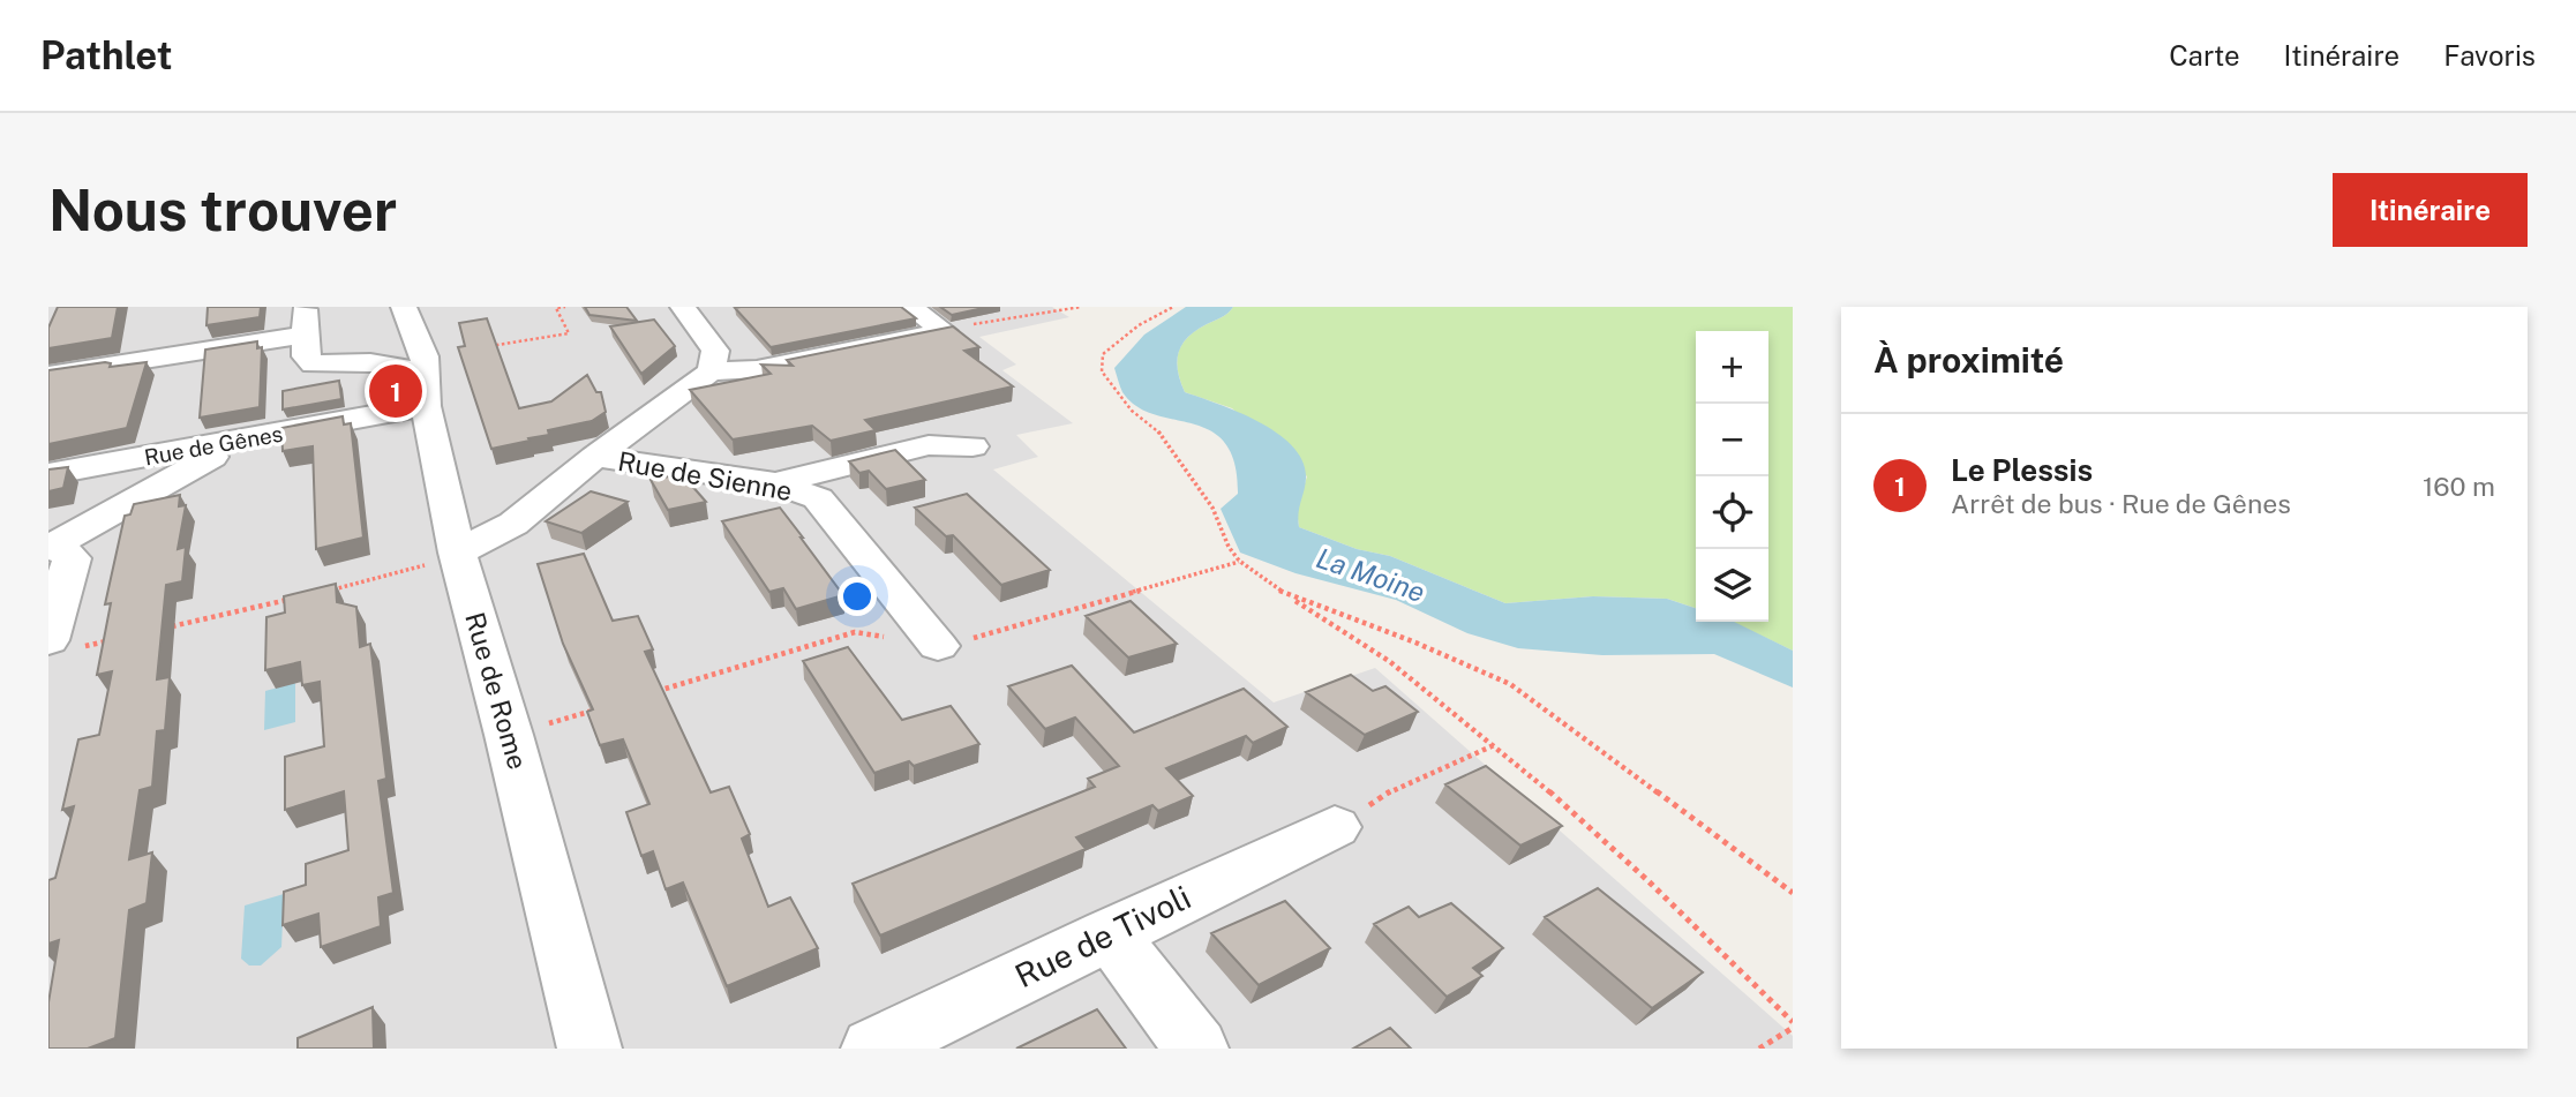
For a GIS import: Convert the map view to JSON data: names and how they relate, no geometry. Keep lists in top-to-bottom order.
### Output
{
  "streets": {
    "street": [
      "Rue de Gênes",
      "Rue de Sienne",
      "Rue de Rome",
      "Rue de Tivoli"
    ]
  },
  "crossings": [
    ["Rue de Gênes", "Rue de Rome"]
  ],
  "water": ["La Moine"],
  "page": {
    "header": "Pathlet",
    "nav": ["Carte", "Itinéraire", "Favoris"],
    "buttons": "Itinéraire",
    "title": "Nous trouver",
    "heading": "À proximité",
    "map_buttons": ["+", "−"],
    "pins": "1",
    "list": [
      {
        "mark": "1",
        "name": "Le Plessis",
        "note": "Arrêt de bus · Rue de Gênes",
        "value": "160 m"
      }
    ]
  }
}
